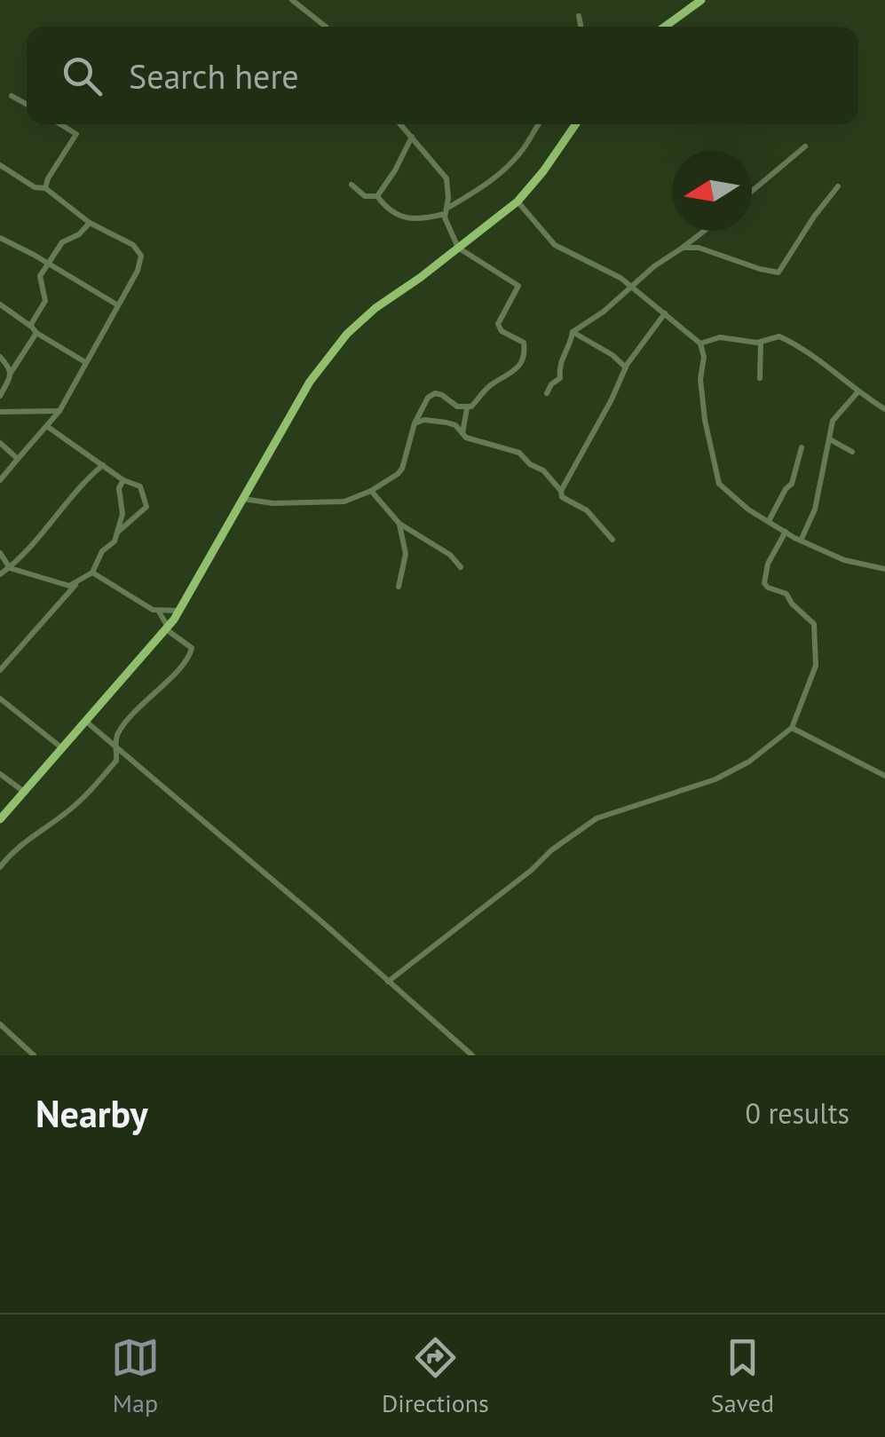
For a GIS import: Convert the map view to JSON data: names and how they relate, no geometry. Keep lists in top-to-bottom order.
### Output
{
  "north": "left",
  "page": {
    "search": "Search here",
    "heading": ["Nearby", "0 results"],
    "nav": ["Map", "Directions", "Saved"]
  }
}
